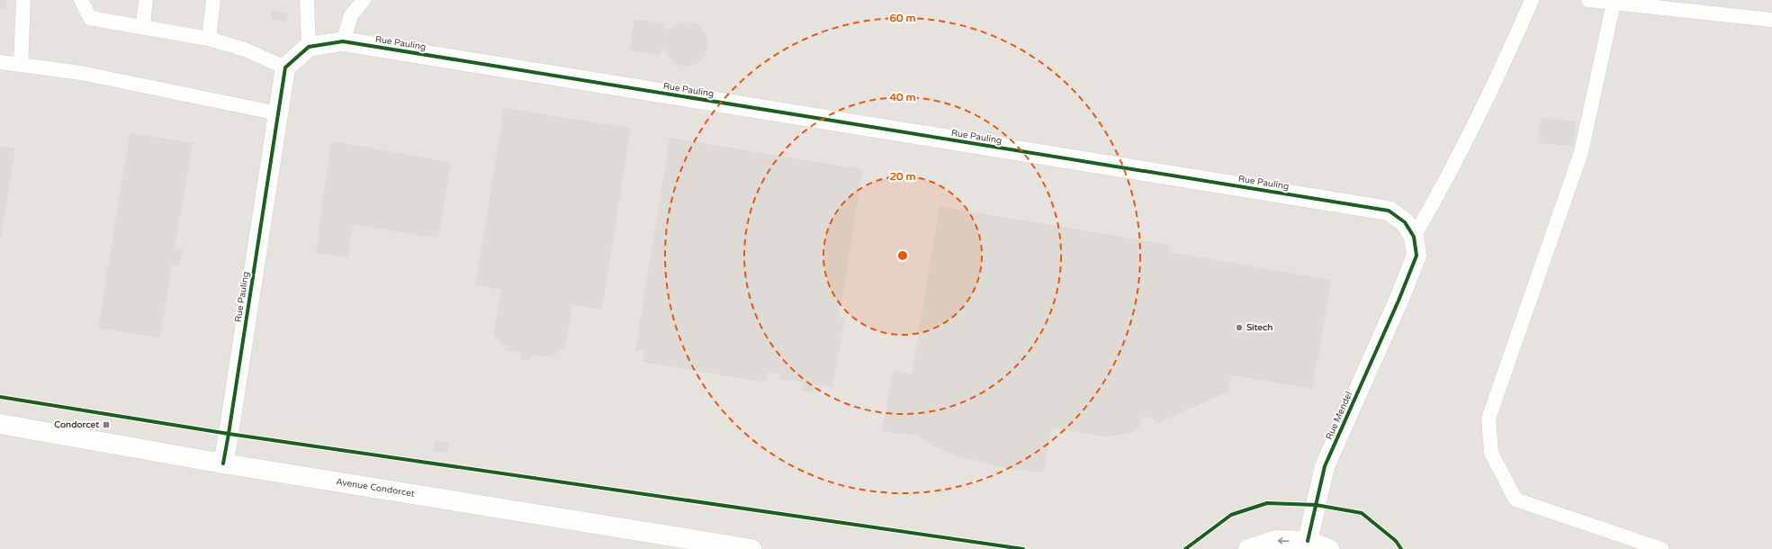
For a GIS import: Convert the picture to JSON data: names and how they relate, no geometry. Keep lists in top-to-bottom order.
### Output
{
  "streets": {
    "street": ["Rue Pauling", "Rue Mendel", "Avenue Condorcet"]
  },
  "crossings": [
    ["Rue Pauling", "Rue Mendel"],
    ["Rue Pauling", "Avenue Condorcet"]
  ],
  "places": {
    "other": ["Sitech"],
    "transit": ["Condorcet"]
  },
  "rings": ["60 m", "40 m", "20 m"]
}
